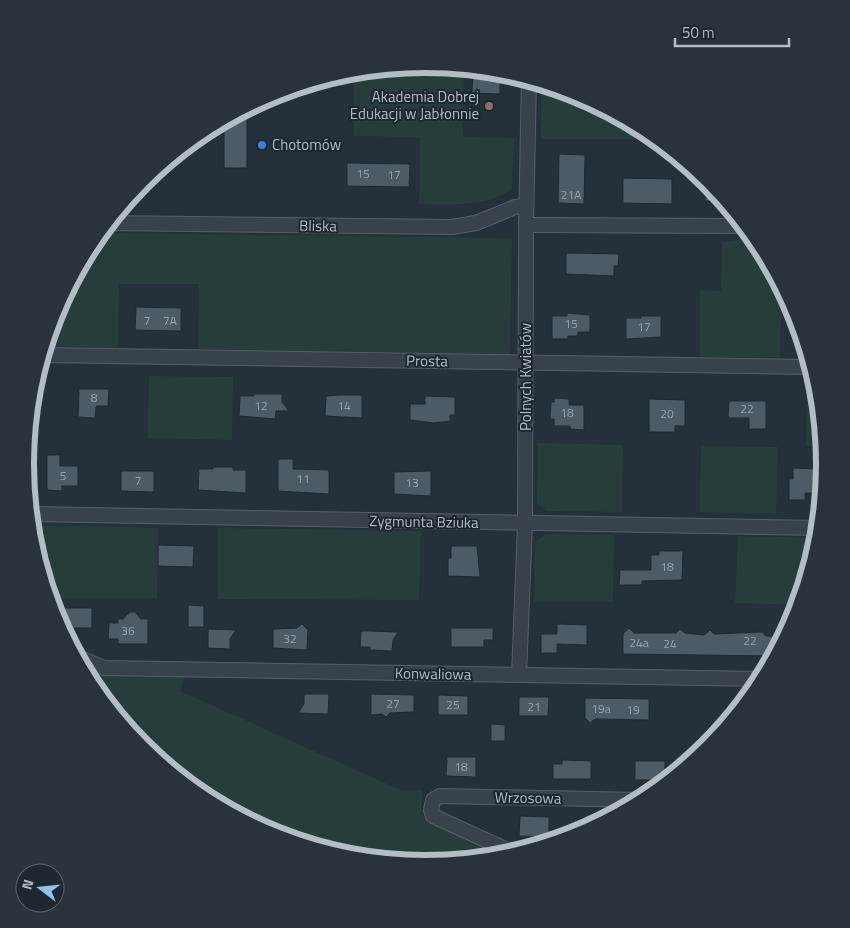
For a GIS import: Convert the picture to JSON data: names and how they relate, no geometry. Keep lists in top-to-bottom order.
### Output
{
  "streets": {
    "street": [
      "Bliska",
      "Prosta",
      "Polnych Kwiatów",
      "Zygmunta Bziuka",
      "Konwaliowa",
      "Wrzosowa"
    ]
  },
  "crossings": [
    ["Bliska", "Polnych Kwiatów"],
    ["Prosta", "Polnych Kwiatów"],
    ["Polnych Kwiatów", "Zygmunta Bziuka"],
    ["Polnych Kwiatów", "Konwaliowa"]
  ],
  "places": ["Akademia Dobrej Edukacji w Jabłonnie", "Chotomów"],
  "house_numbers": [
    "15",
    "17",
    "21A",
    "7",
    "7A",
    "15",
    "17",
    "8",
    "12",
    "14",
    "22",
    "18",
    "20",
    "5",
    "11",
    "7",
    "13",
    "18",
    "36",
    "32",
    "22",
    "24a",
    "24",
    "27",
    "25",
    "21",
    "19a",
    "19",
    "18"
  ],
  "scale_bar": "50 m",
  "north": "left"
}
